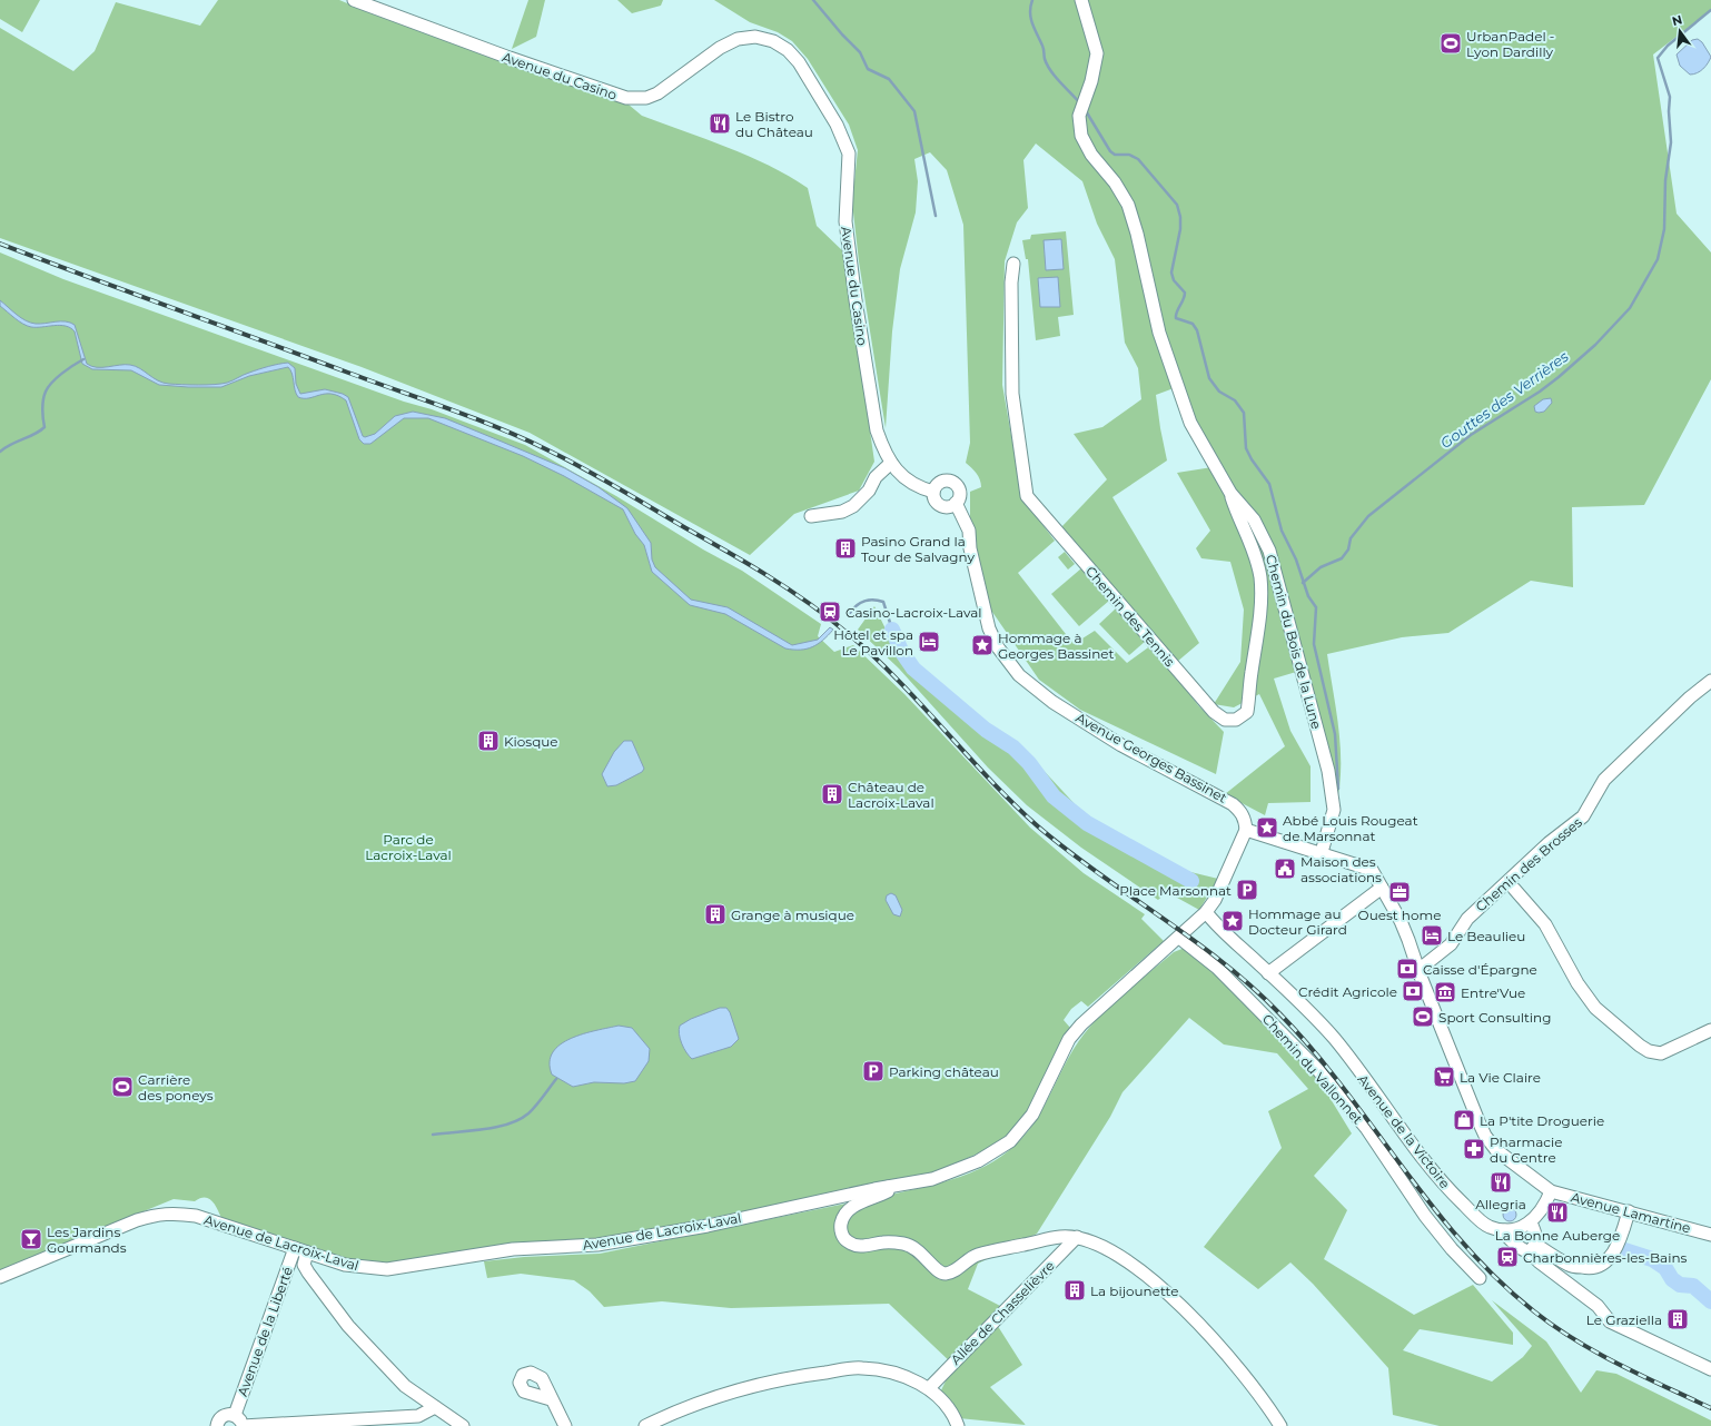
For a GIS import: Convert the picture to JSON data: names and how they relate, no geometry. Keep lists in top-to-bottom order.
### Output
{
  "streets": {
    "street": [
      "Avenue du Casino",
      "Chemin des Tennis",
      "Chemin du Bois de la Lune",
      "Avenue Georges Bassinet",
      "Chemin des Brosses",
      "Chemin du Vallonnet",
      "Avenue de la Victoire",
      "Avenue Lamartine",
      "Avenue de Lacroix-Laval",
      "Allée de Chasselièvre",
      "Avenue de la Liberté"
    ]
  },
  "crossings": [
    ["Chemin des Tennis", "Chemin du Bois de la Lune"],
    ["Avenue Georges Bassinet", "Avenue de Lacroix-Laval"],
    ["Chemin du Vallonnet", "Avenue de Lacroix-Laval"],
    ["Avenue de la Victoire", "Avenue de Lacroix-Laval"],
    ["Avenue de Lacroix-Laval", "Avenue de la Liberté"]
  ],
  "water": ["Gouttes des Verrières"],
  "parks": ["Parc de Lacroix-Laval"],
  "places": {
    "sports": ["UrbanPadel - Lyon Dardilly", "Sport Consulting", "Carrière des poneys"],
    "restaurant": ["Le Bistro du Château", "Allegria", "La Bonne Auberge"],
    "building": [
      "Pasino Grand la Tour de Salvagny",
      "Kiosque",
      "Château de Lacroix-Laval",
      "Grange à musique",
      "La bijounette",
      "Le Graziella"
    ],
    "station": ["Casino-Lacroix-Laval", "Charbonnières-les-Bains"],
    "hotel": ["Hôtel et spa Le Pavillon", "Le Beaulieu"],
    "place": ["Hommage à Georges Bassinet", "Abbé Louis Rougeat de Marsonnat", "Hommage au Docteur Girard"],
    "public building": ["Maison des associations"],
    "parking": ["Place Marsonnat", "Parking château"],
    "office": ["Ouest home"],
    "bank": ["Caisse d'Épargne", "Crédit Agricole"],
    "museum": ["Entre'Vue"],
    "supermarket": ["La Vie Claire"],
    "shop": ["La P'tite Droguerie"],
    "pharmacy": ["Pharmacie du Centre"],
    "bar": ["Les Jardins Gourmands"]
  },
  "north": "top"
}
